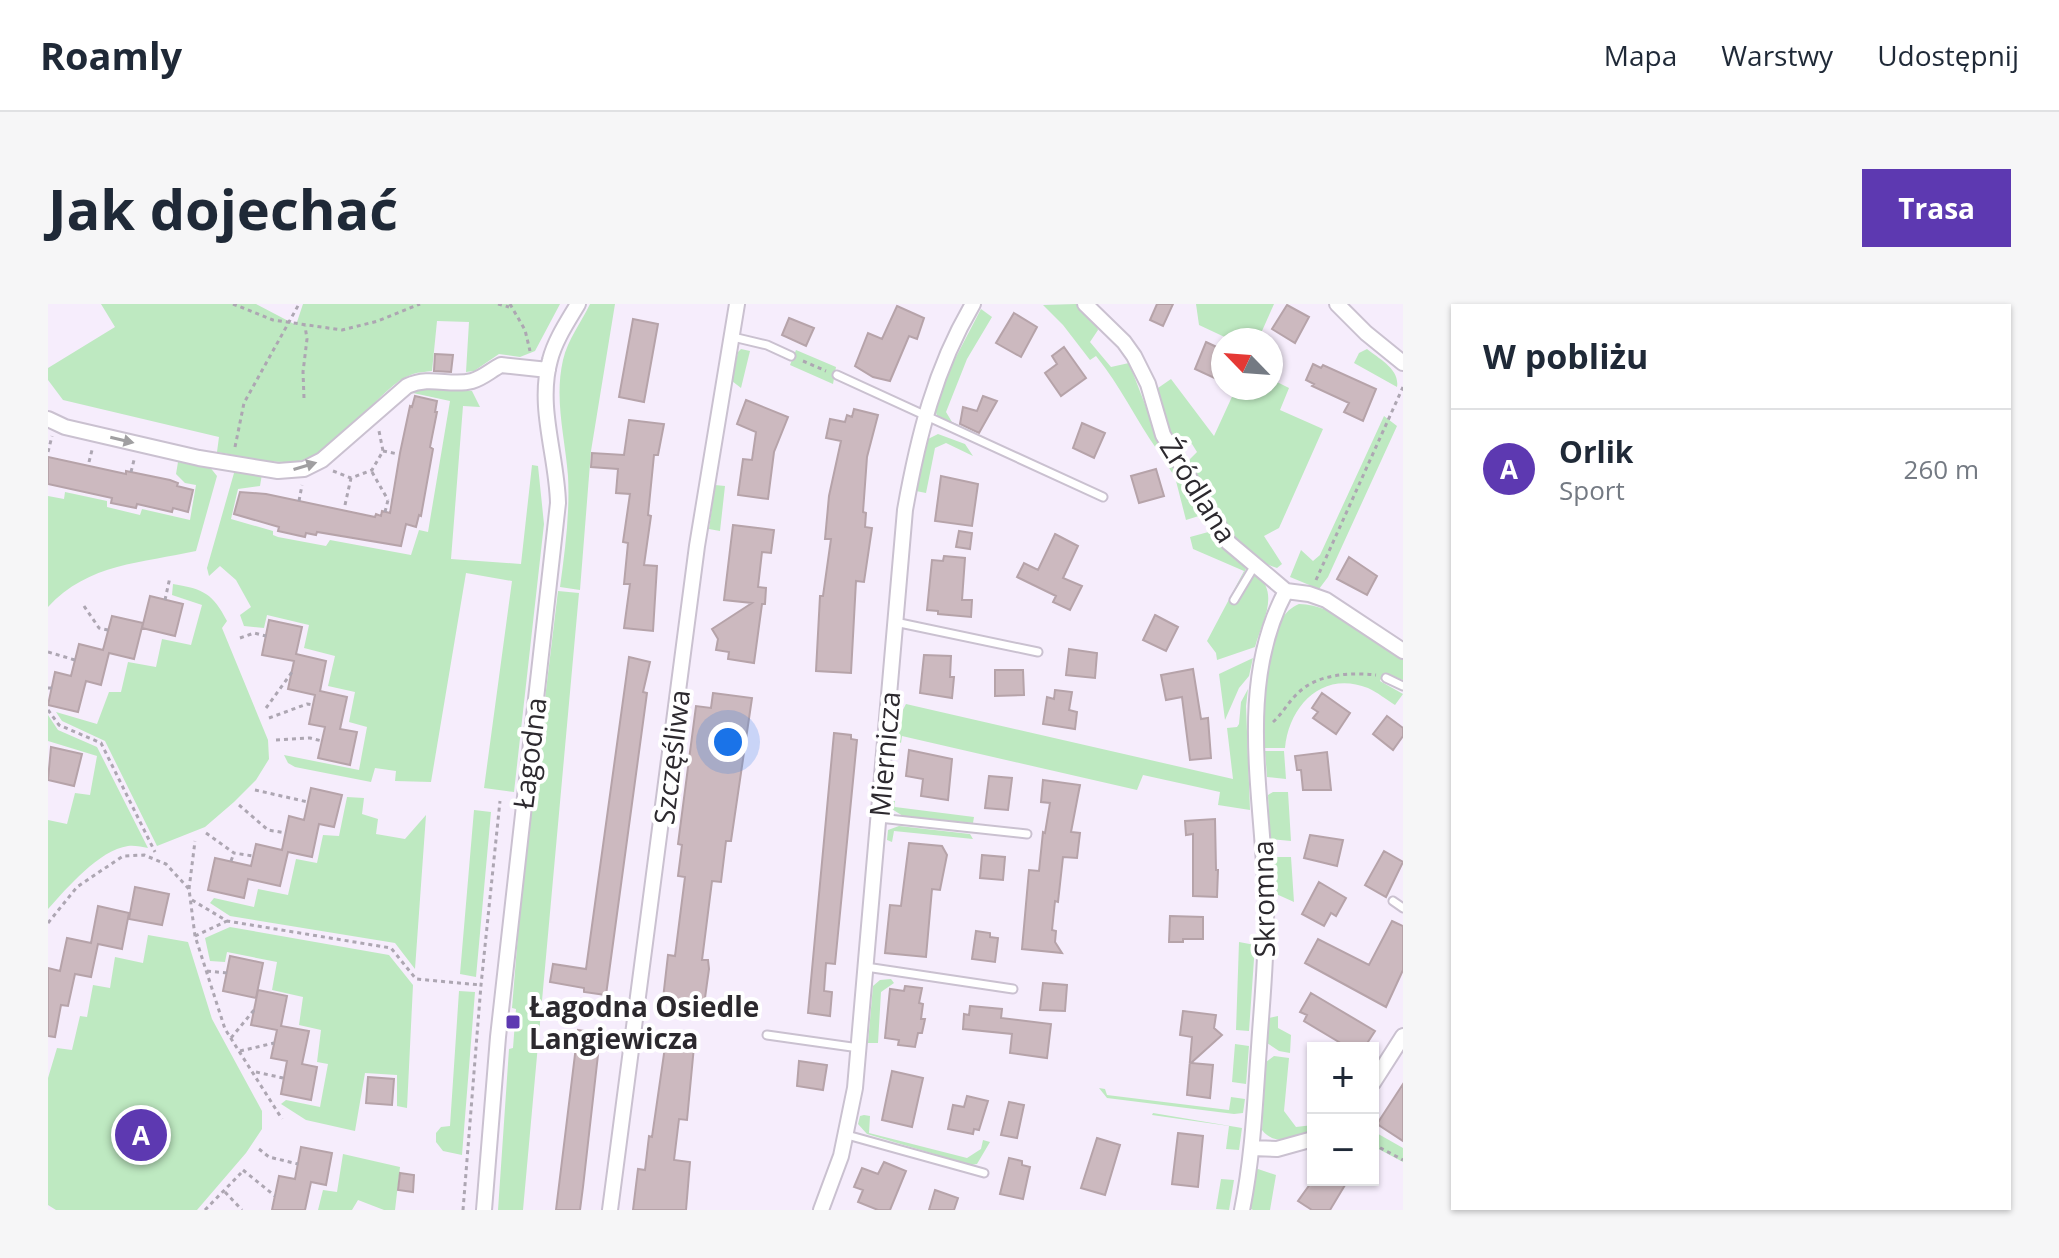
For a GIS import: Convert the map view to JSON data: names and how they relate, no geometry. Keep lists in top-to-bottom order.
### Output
{
  "streets": {
    "street": [
      "Źródlana",
      "Łagodna",
      "Miernicza",
      "Szczęśliwa",
      "Skromna"
    ]
  },
  "crossings": [
    ["Źródlana", "Skromna"]
  ],
  "places": {
    "transit": ["Łagodna Osiedle Langiewicza"]
  },
  "north": "top left",
  "page": {
    "header": "Roamly",
    "nav": ["Mapa", "Warstwy", "Udostępnij"],
    "buttons": "Trasa",
    "title": "Jak dojechać",
    "heading": "W pobliżu",
    "list": [
      {
        "mark": "A",
        "name": "Orlik",
        "note": "Sport",
        "value": "260 m"
      }
    ],
    "map_buttons": ["+", "−"],
    "pins": "A"
  }
}
